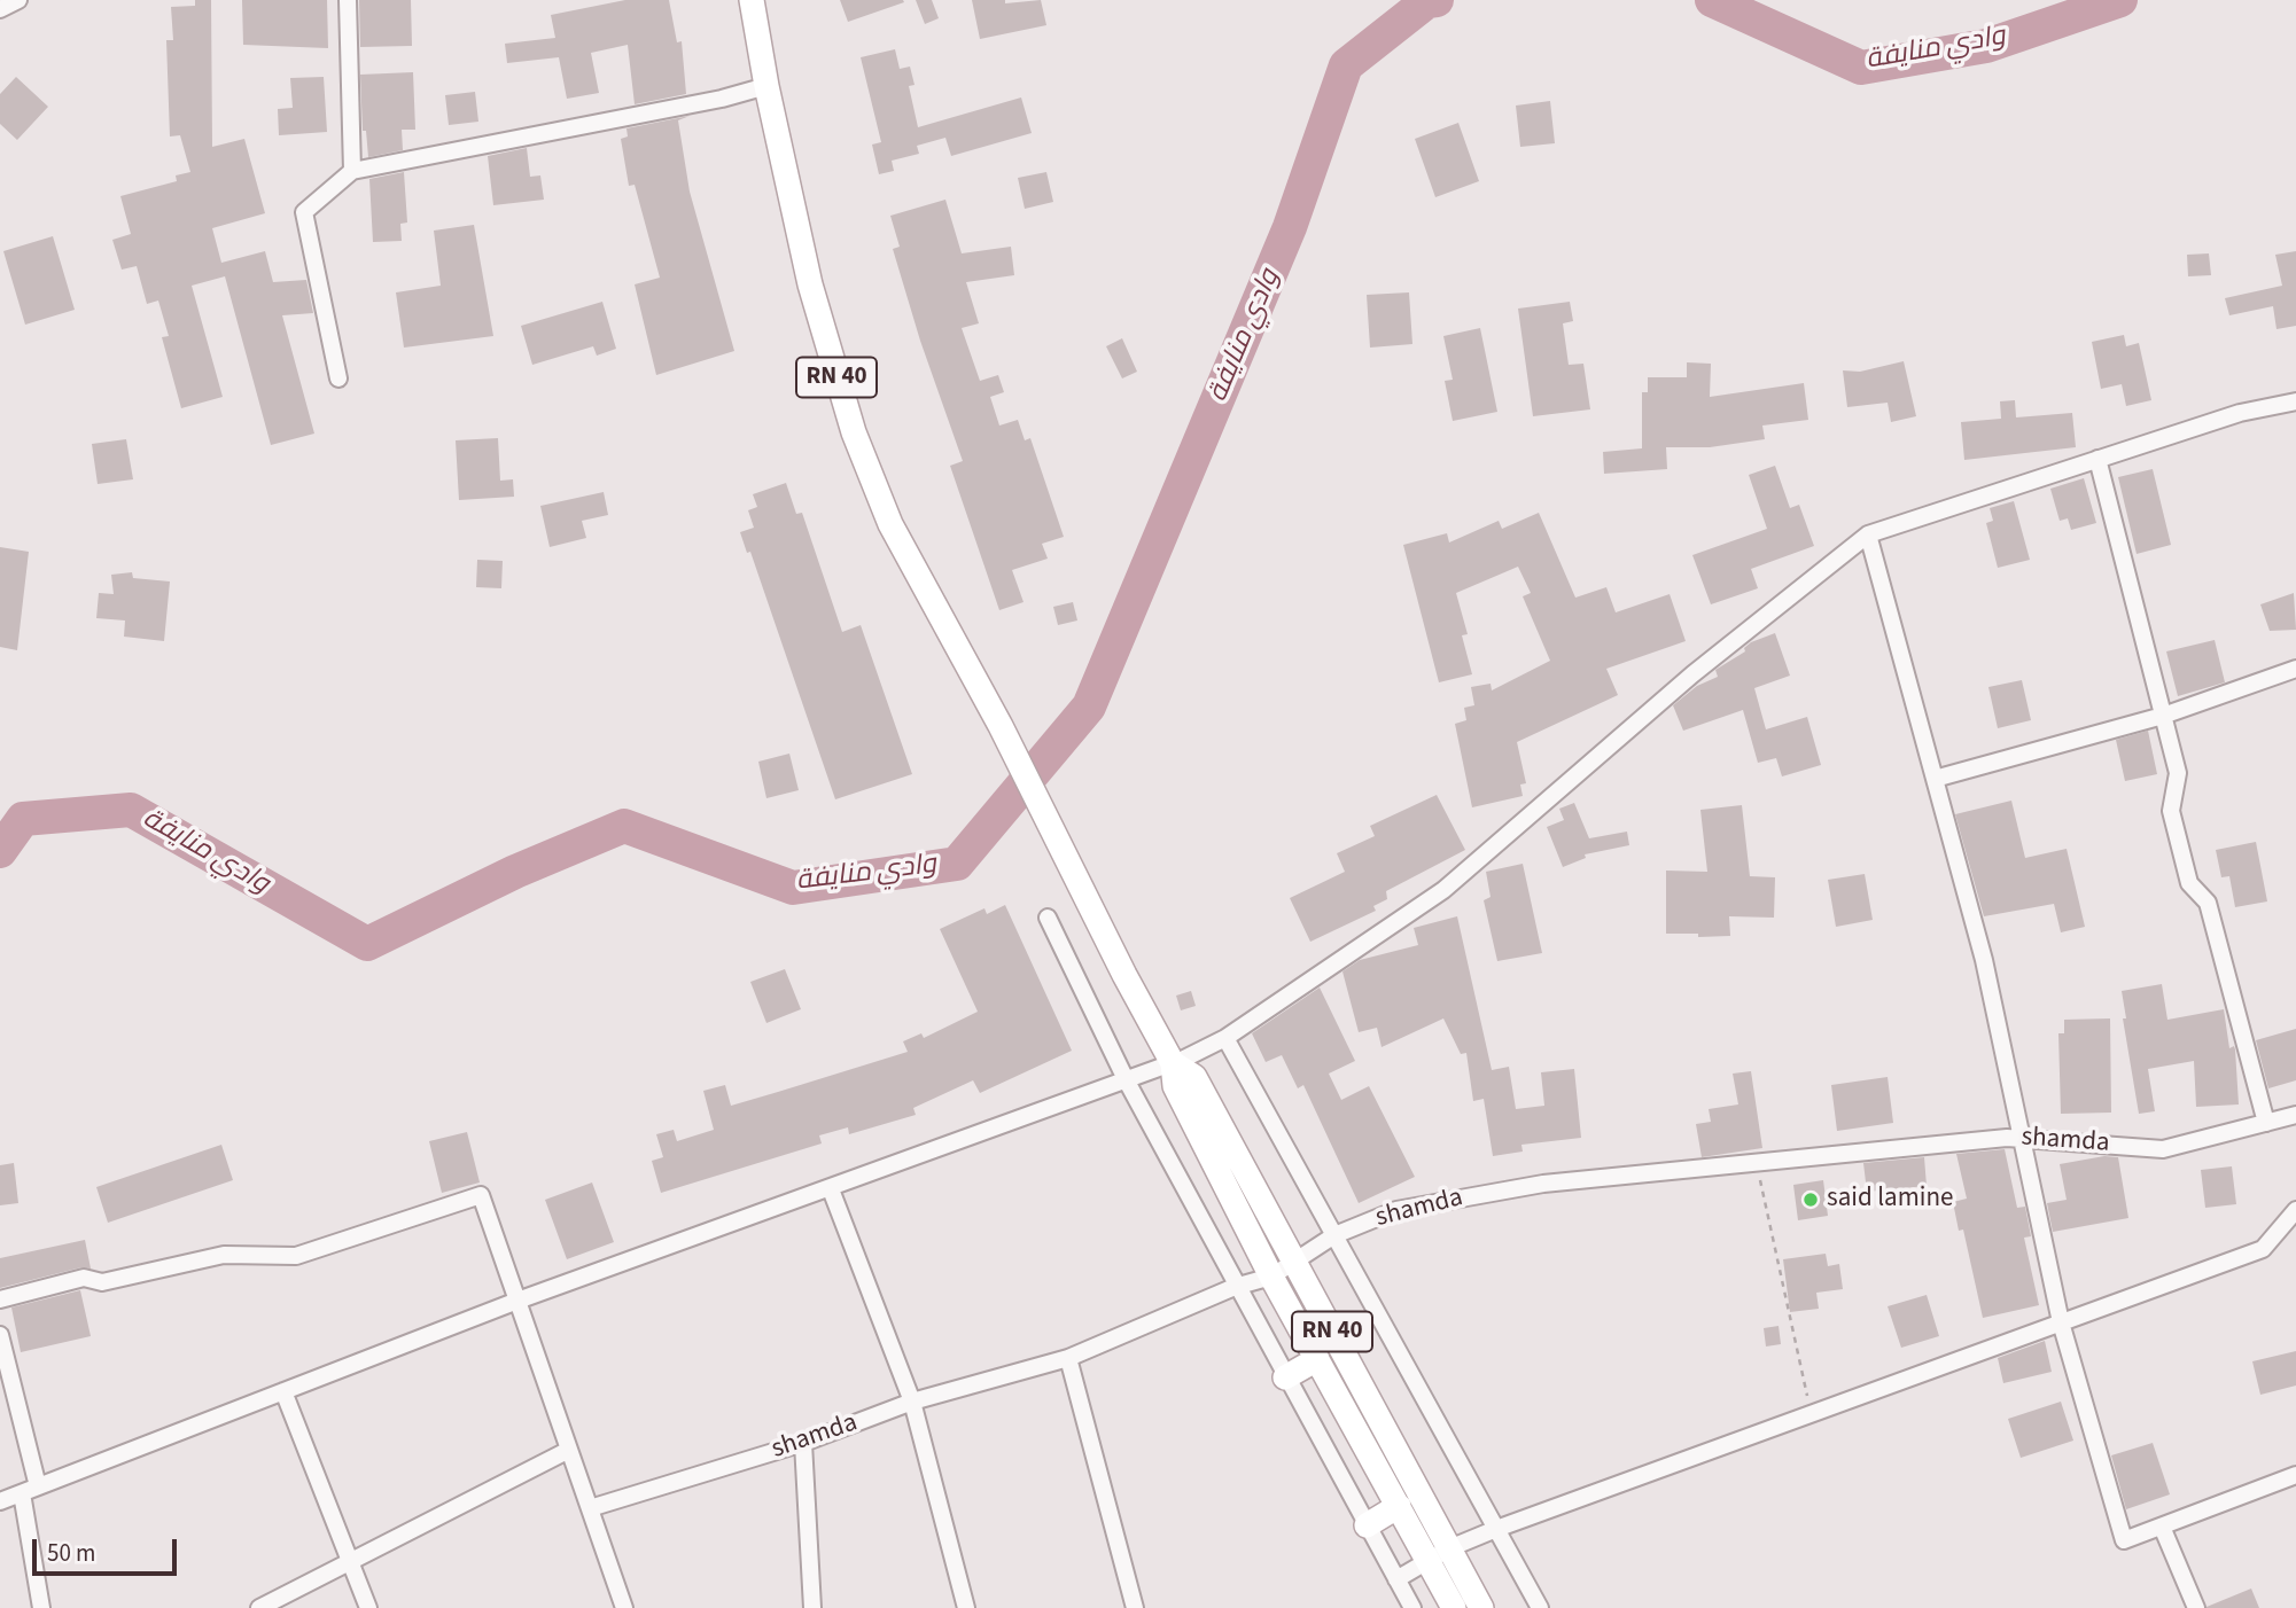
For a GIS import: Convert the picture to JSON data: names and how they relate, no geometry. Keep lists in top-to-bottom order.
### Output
{
  "streets": {
    "main road": ["RN 40"],
    "street": ["shamda"]
  },
  "crossings": [
    ["RN 40", "shamda"]
  ],
  "water": ["وادي منايفة"],
  "places": ["said lamine"],
  "scale_bar": "50 m"
}
